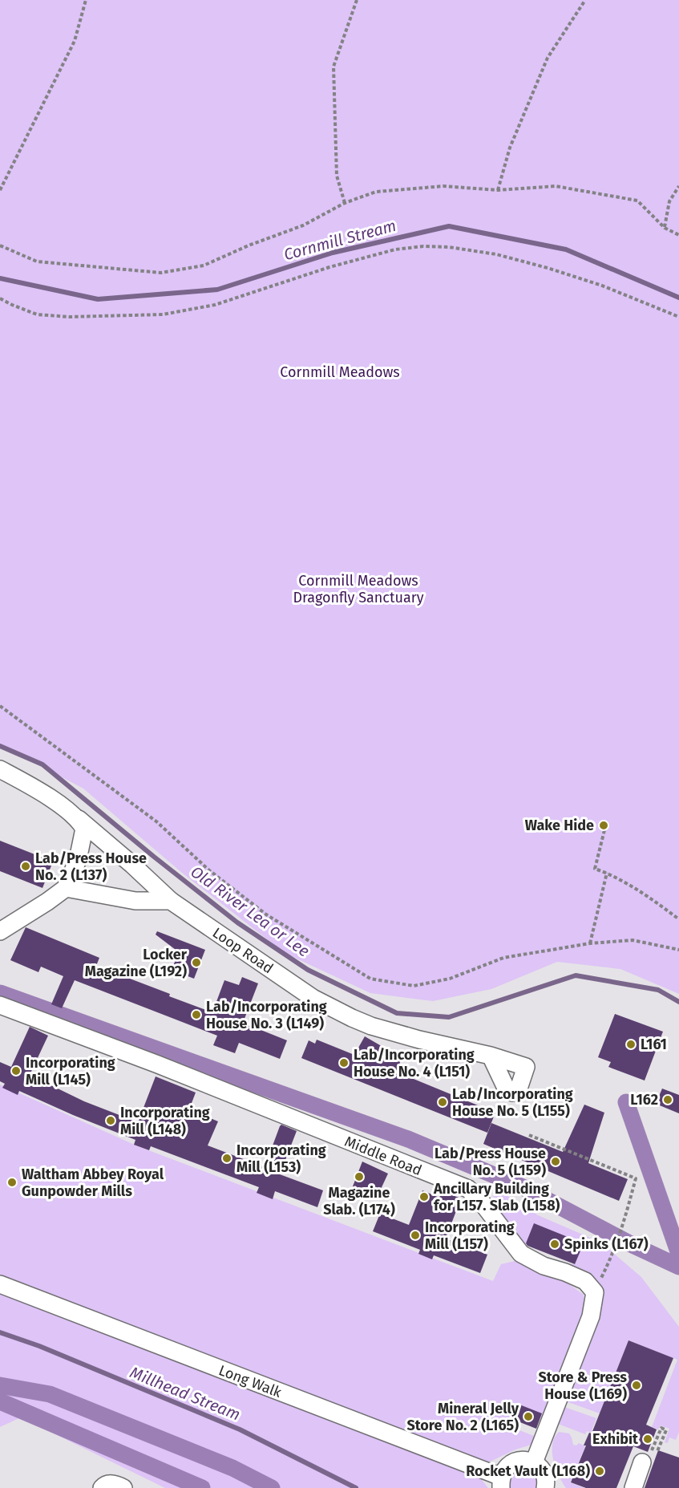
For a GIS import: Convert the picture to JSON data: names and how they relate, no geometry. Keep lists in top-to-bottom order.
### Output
{
  "streets": {
    "street": ["Loop Road", "Middle Road", "Long Walk"]
  },
  "water": ["Cornmill Stream", "Old River Lea or Lee", "Millhead Stream"],
  "parks": ["Cornmill Meadows", "Cornmill Meadows Dragonfly Sanctuary"],
  "places": [
    "Wake Hide",
    "Lab/Press House No. 2 (L137)",
    "Locker Magazine (L192)",
    "Lab/Incorporating House No. 3 (L149)",
    "L161",
    "Lab/Incorporating House No. 4 (L151)",
    "Incorporating Mill (L145)",
    "L162",
    "Lab/Incorporating House No. 5 (L155)",
    "Incorporating Mill (L148)",
    "Incorporating Mill (L153)",
    "Lab/Press House No. 5 (L159)",
    "Magazine Slab. (L174)",
    "Waltham Abbey Royal Gunpowder Mills",
    "Ancillary Building for L157. Slab (L158)",
    "Incorporating Mill (L157)",
    "Spinks (L167)",
    "Store & Press House (L169)",
    "Mineral Jelly Store No. 2 (L165)",
    "Exhibit",
    "Rocket Vault (L168)"
  ]
}
